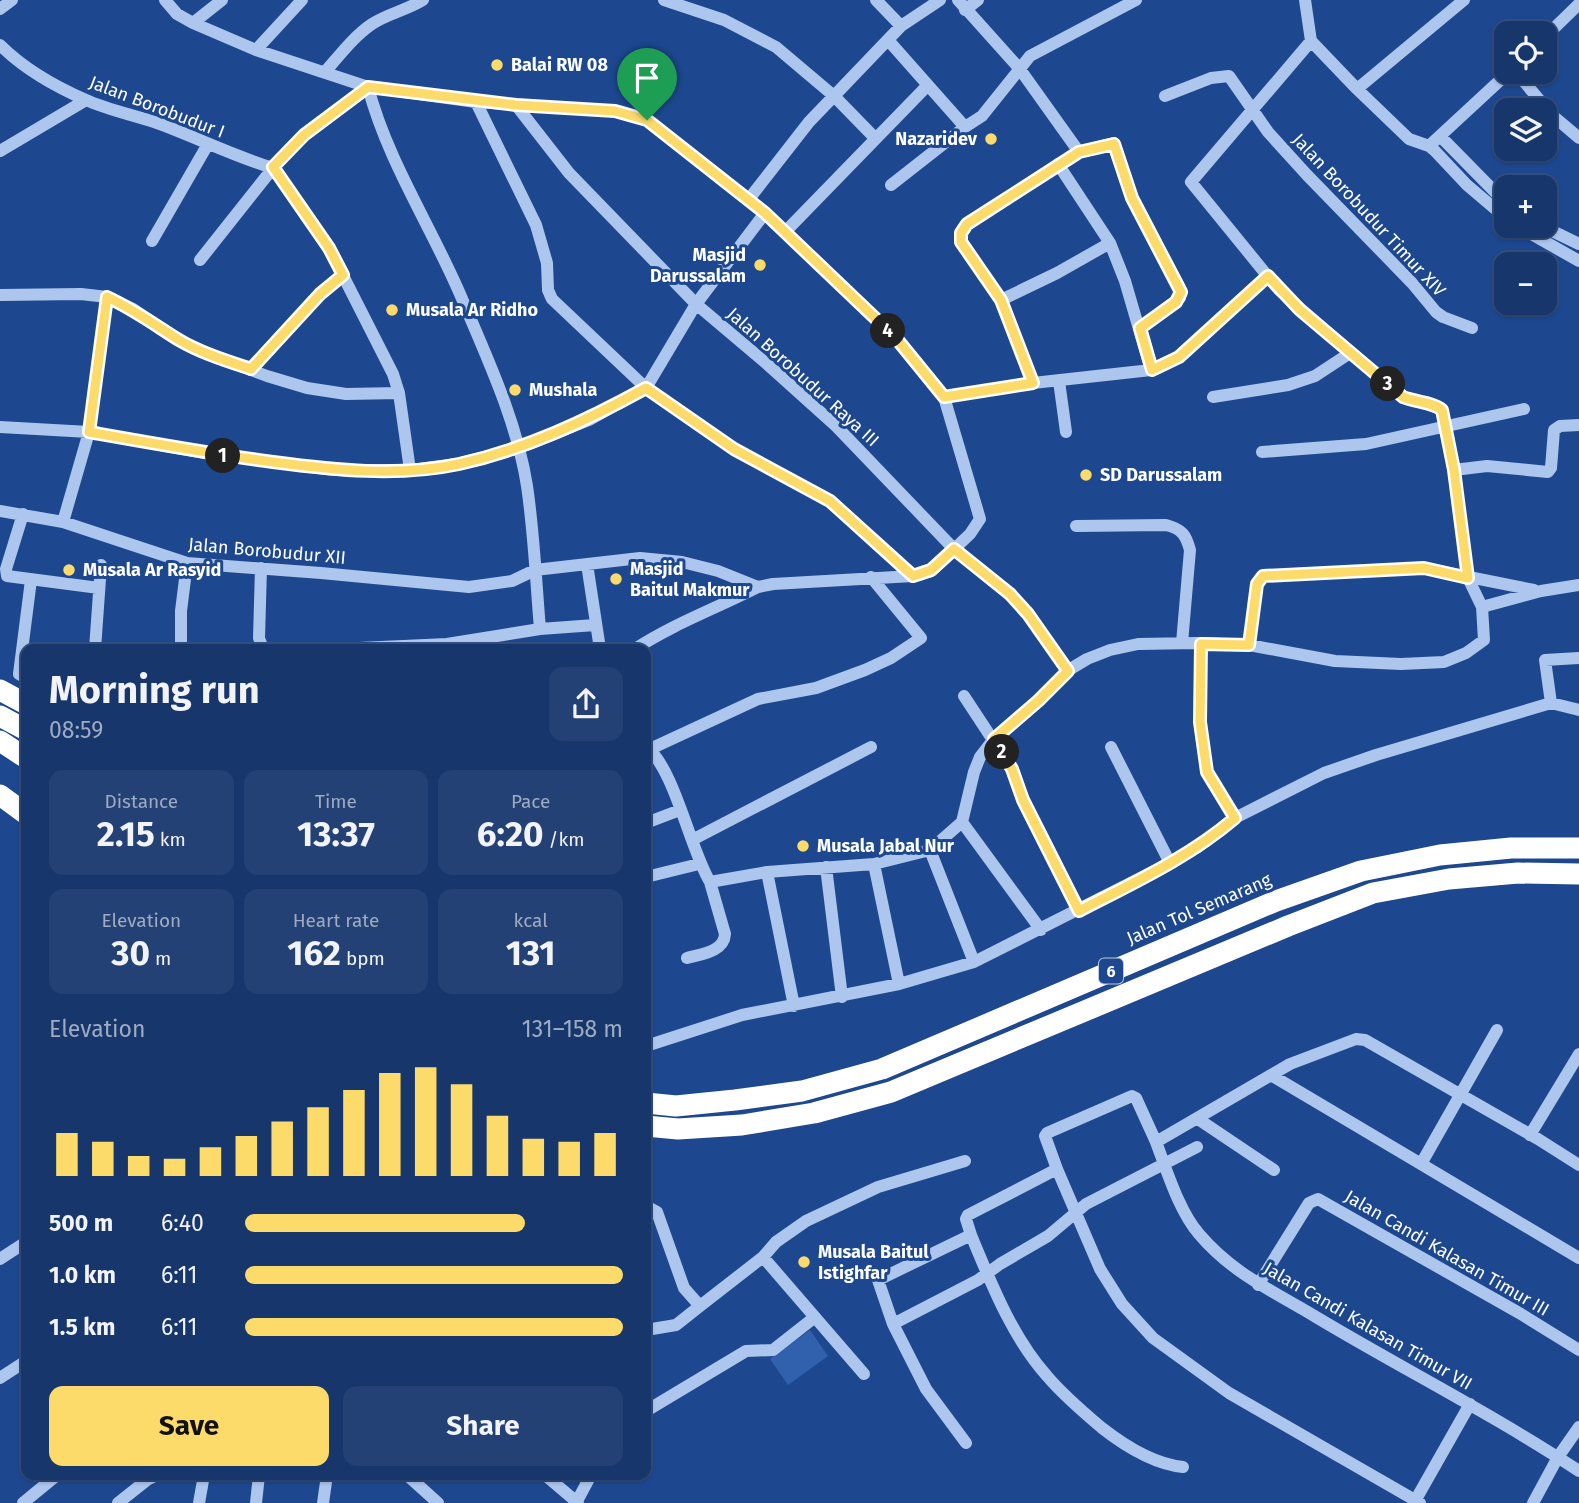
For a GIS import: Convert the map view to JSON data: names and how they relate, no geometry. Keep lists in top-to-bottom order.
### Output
{
  "streets": {
    "highway": ["Jalan Tol Semarang", "6"],
    "street": [
      "Jalan Borobudur I",
      "Jalan Borobudur Timur XIV",
      "Jalan Borobudur Raya III",
      "Jalan Borobudur XII",
      "Jalan Candi Kalasan Timur III",
      "Jalan Candi Kalasan Timur VII"
    ]
  },
  "crossings": [
    ["Jalan Candi Kalasan Timur III", "Jalan Candi Kalasan Timur VII"]
  ],
  "places": [
    "Balai RW 08",
    "Nazaridev",
    "Masjid Darussalam",
    "Musala Ar Ridho",
    "Mushala",
    "SD Darussalam",
    "Musala Ar Rasyid",
    "Masjid Baitul Makmur",
    "Musala Jabal Nur",
    "Musala Baitul Istighfar"
  ],
  "page": {
    "map_buttons": ["+", "−"],
    "pins": [
      "4",
      "3",
      "1",
      "2"
    ],
    "heading": ["Morning run", "08:59"],
    "stats": [
      ["Distance", "2.15 km"],
      ["Time", "13:37"],
      ["Pace", "6:20 /km"],
      ["Elevation", "30 m"],
      ["Heart rate", "162 bpm"],
      ["kcal", "131"]
    ],
    "chart": ["Elevation", "131–158 m"],
    "list": [
      {
        "name": "500 m",
        "note": "6:40"
      },
      {
        "name": "1.0 km",
        "note": "6:11"
      },
      {
        "name": "1.5 km",
        "note": "6:11"
      }
    ],
    "buttons": ["Save", "Share"]
  }
}
